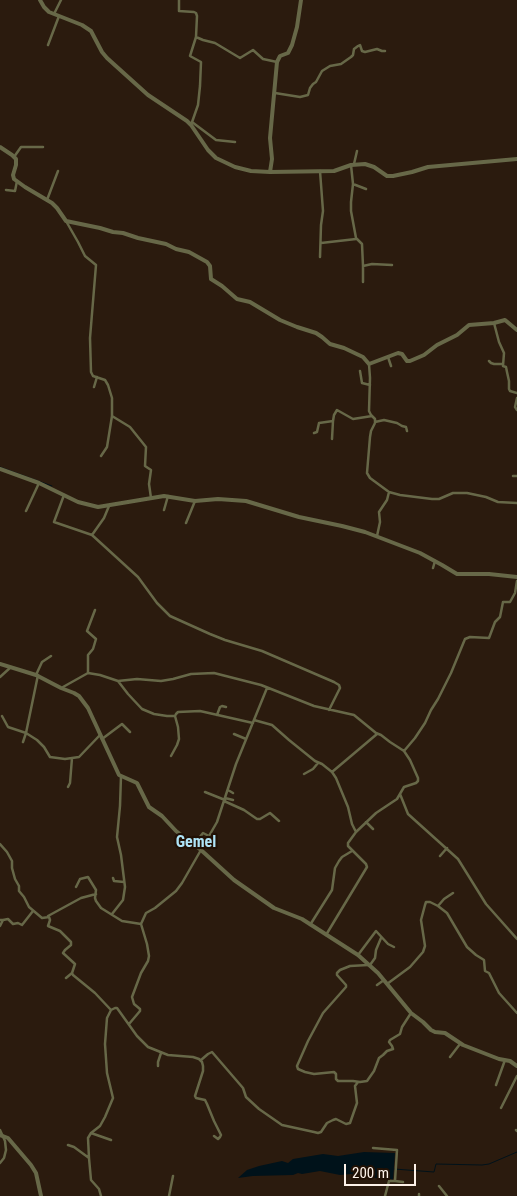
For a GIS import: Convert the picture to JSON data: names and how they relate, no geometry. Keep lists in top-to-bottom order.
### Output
{
  "districts": ["Gemel"],
  "scale_bar": "200 m"
}
